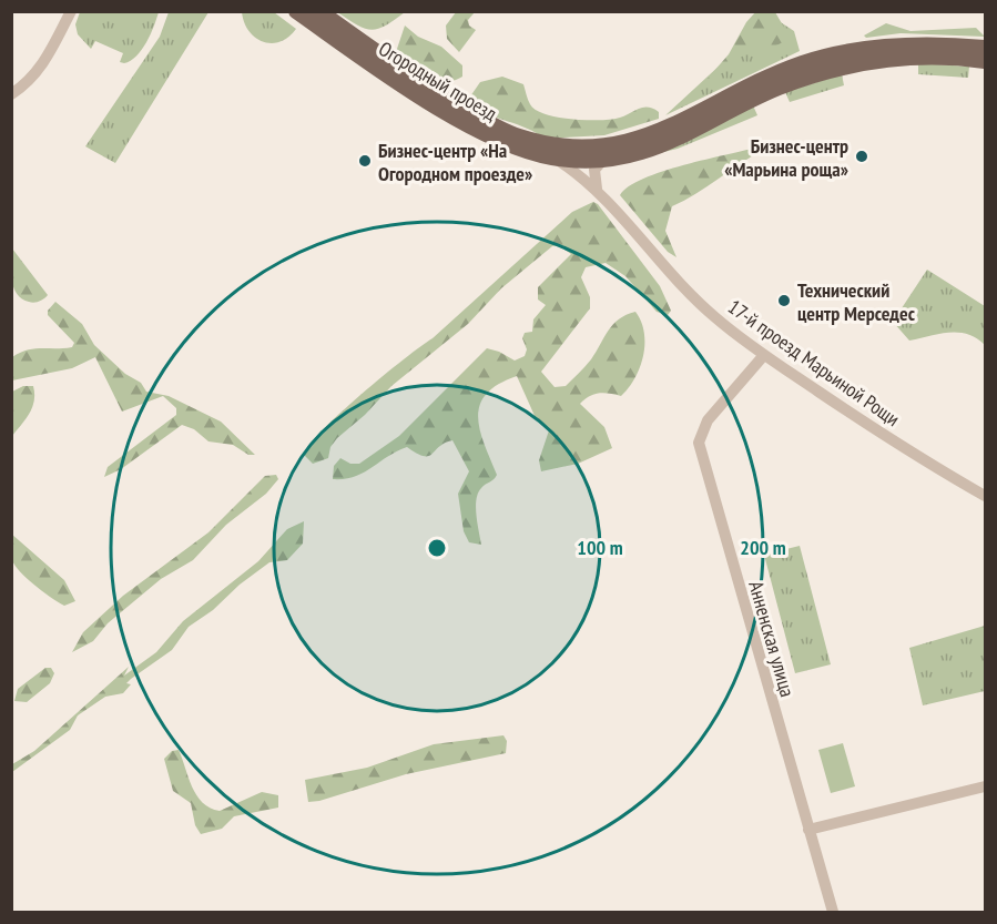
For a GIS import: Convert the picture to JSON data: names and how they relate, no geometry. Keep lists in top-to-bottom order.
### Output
{
  "streets": {
    "main road": ["Огородный проезд"],
    "street": ["17-й проезд Марьиной Рощи", "Анненская улица"]
  },
  "crossings": [
    ["Огородный проезд", "17-й проезд Марьиной Рощи"],
    ["17-й проезд Марьиной Рощи", "Анненская улица"]
  ],
  "places": ["Бизнес-центр «Марьина роща»", "Бизнес-центр «На Огородном проезде»", "Технический центр Мерседес"],
  "rings": ["100 m", "200 m"]
}
